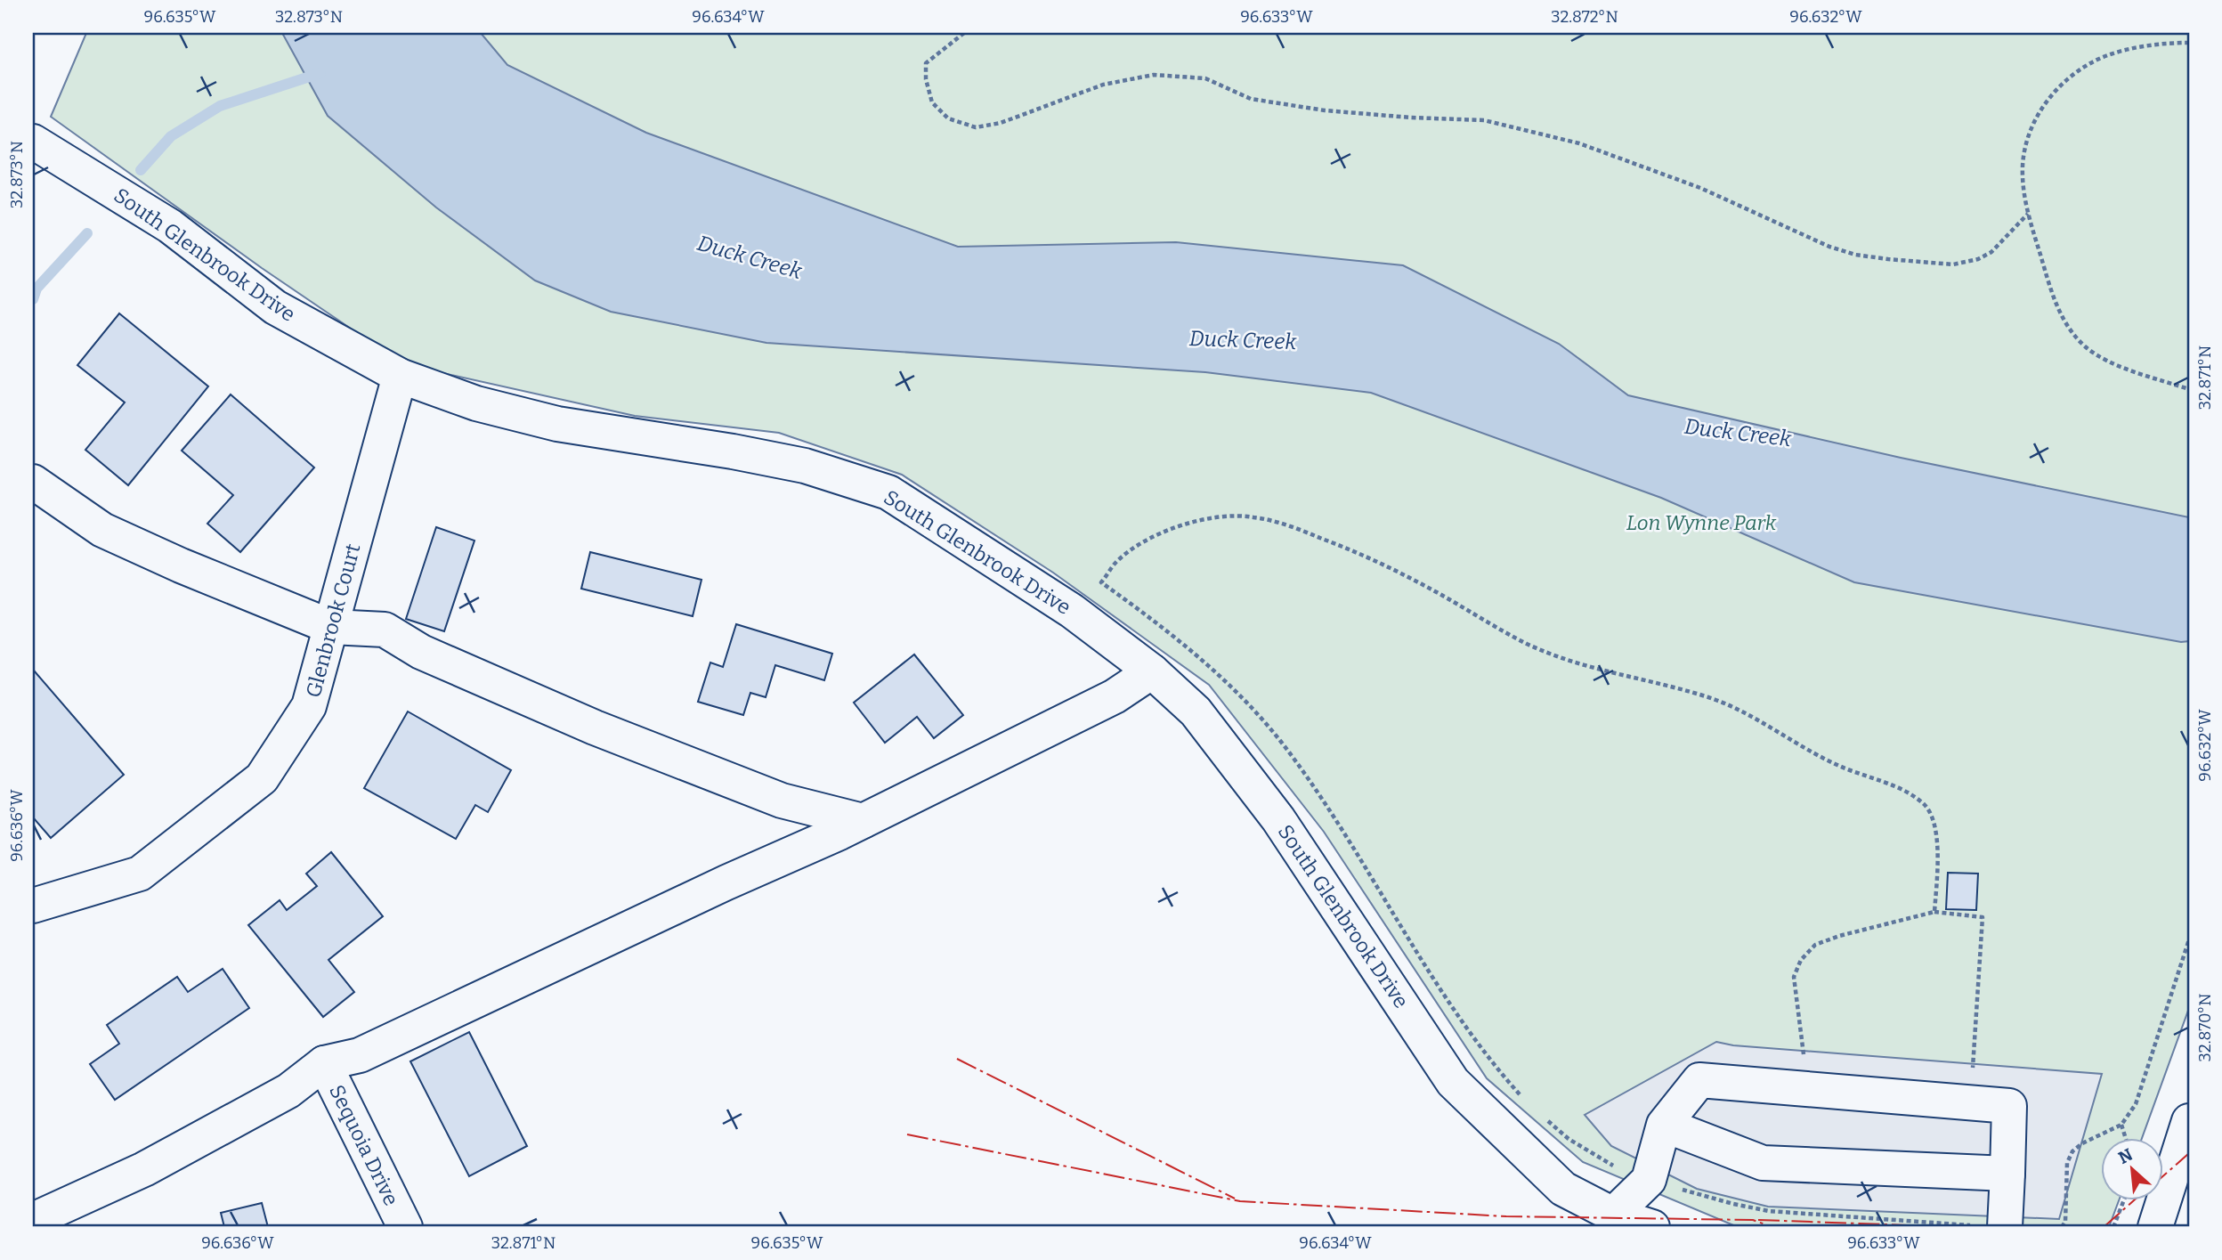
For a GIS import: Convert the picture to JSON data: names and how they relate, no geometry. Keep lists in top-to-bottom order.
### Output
{
  "streets": {
    "street": ["South Glenbrook Drive", "Glenbrook Court", "Sequoia Drive"]
  },
  "crossings": [
    ["South Glenbrook Drive", "Glenbrook Court"]
  ],
  "water": ["Duck Creek"],
  "parks": ["Lon Wynne Park"],
  "north": "top left",
  "coordinates": [
    "96.635°W",
    "32.873°N",
    "96.634°W",
    "96.633°W",
    "32.872°N",
    "96.632°W",
    "32.871°N",
    "96.636°W",
    "32.870°N"
  ]
}
